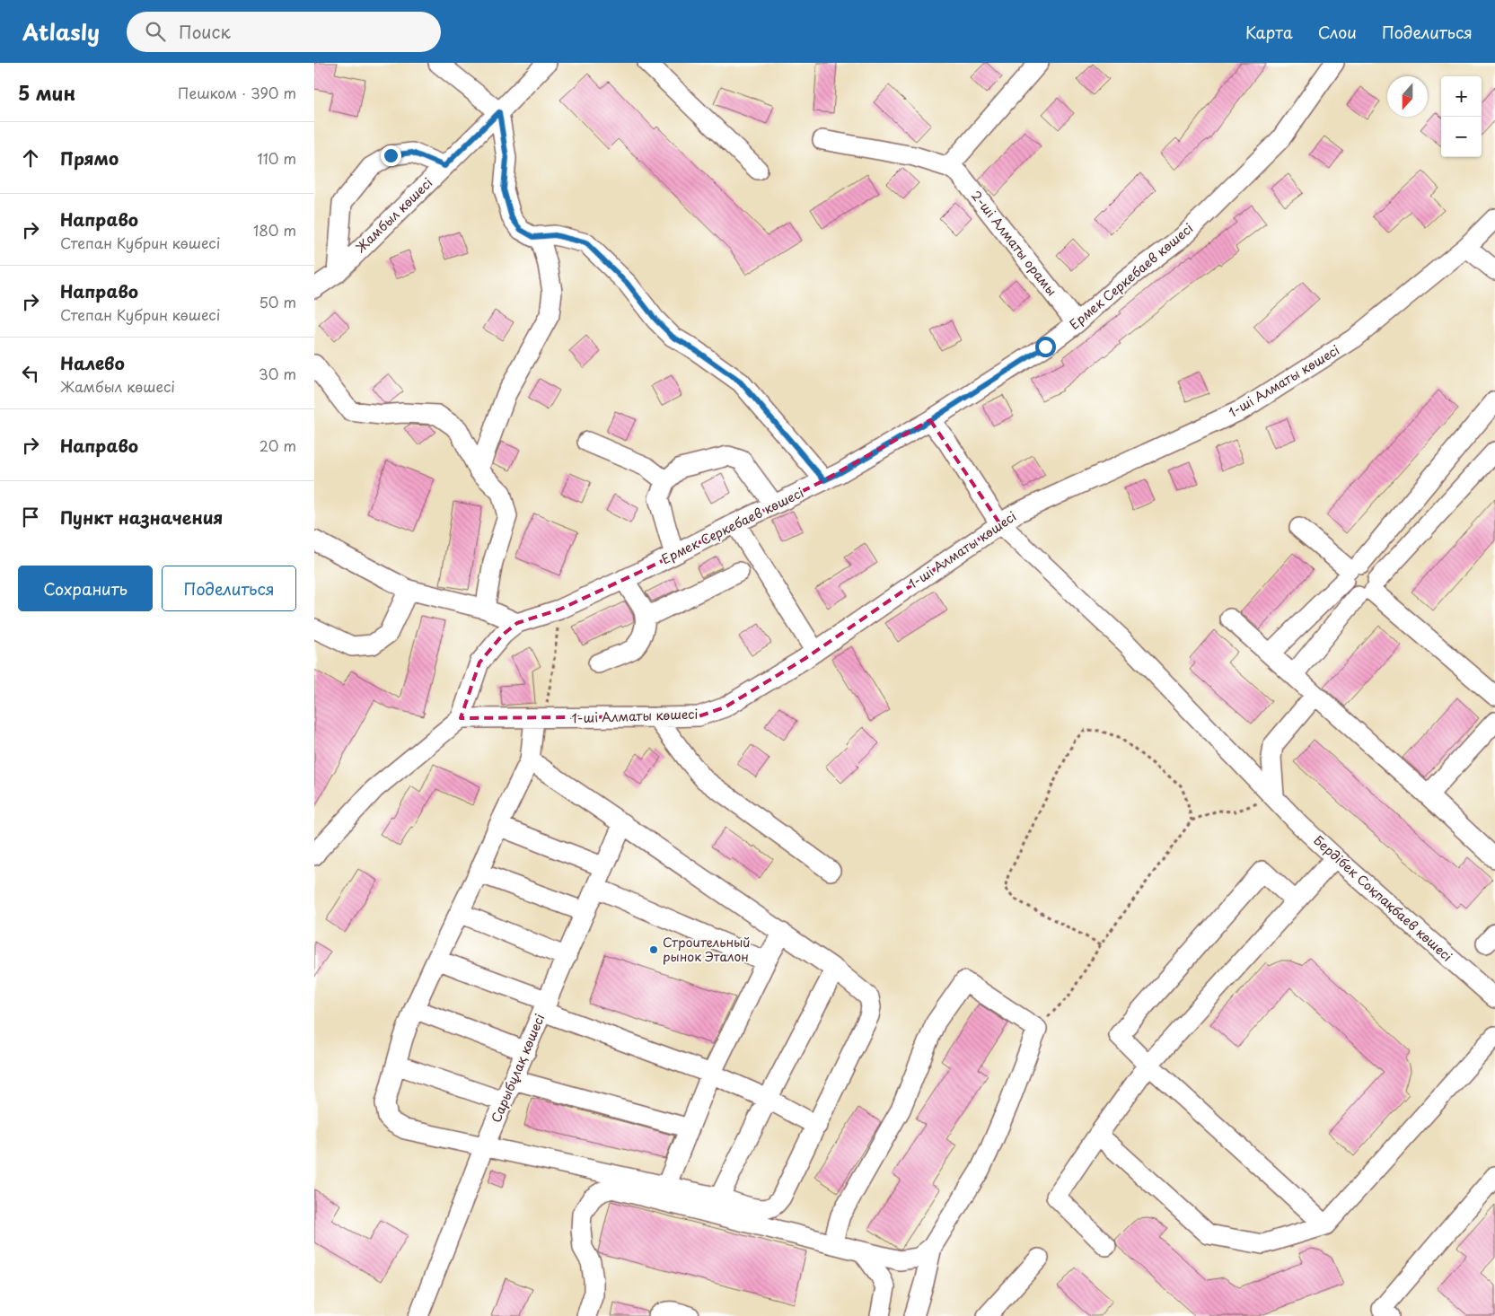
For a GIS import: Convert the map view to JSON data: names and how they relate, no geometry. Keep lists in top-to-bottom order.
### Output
{
  "streets": {
    "street": [
      "Жамбыл көшесі",
      "2-ші Алматы орамы",
      "Ермек Серкебаев көшесі",
      "1-ші Алматы көшесі",
      "Бердібек Соқпақбаев көшесі",
      "Сарыбұлақ көшесі"
    ]
  },
  "crossings": [
    ["2-ші Алматы орамы", "Ермек Серкебаев көшесі"],
    ["Ермек Серкебаев көшесі", "1-ші Алматы көшесі"],
    ["Ермек Серкебаев көшесі", "Бердібек Соқпақбаев көшесі"],
    ["1-ші Алматы көшесі", "Бердібек Соқпақбаев көшесі"]
  ],
  "places": ["Строительный рынок Эталон"],
  "north": "bottom",
  "page": {
    "header": "Atlasly",
    "search": "Поиск",
    "nav": ["Карта", "Слои", "Поделиться"],
    "heading": ["5 мин", "Пешком · 390 m"],
    "map_buttons": ["+", "−"],
    "list": [
      ["Прямо", "110 m"],
      ["Направо", "Степан Кубрин көшесі", "180 m"],
      ["Направо", "Степан Кубрин көшесі", "50 m"],
      ["Налево", "Жамбыл көшесі", "30 m"],
      ["Направо", "20 m"],
      "Пункт назначения"
    ],
    "buttons": ["Сохранить", "Поделиться"]
  }
}
